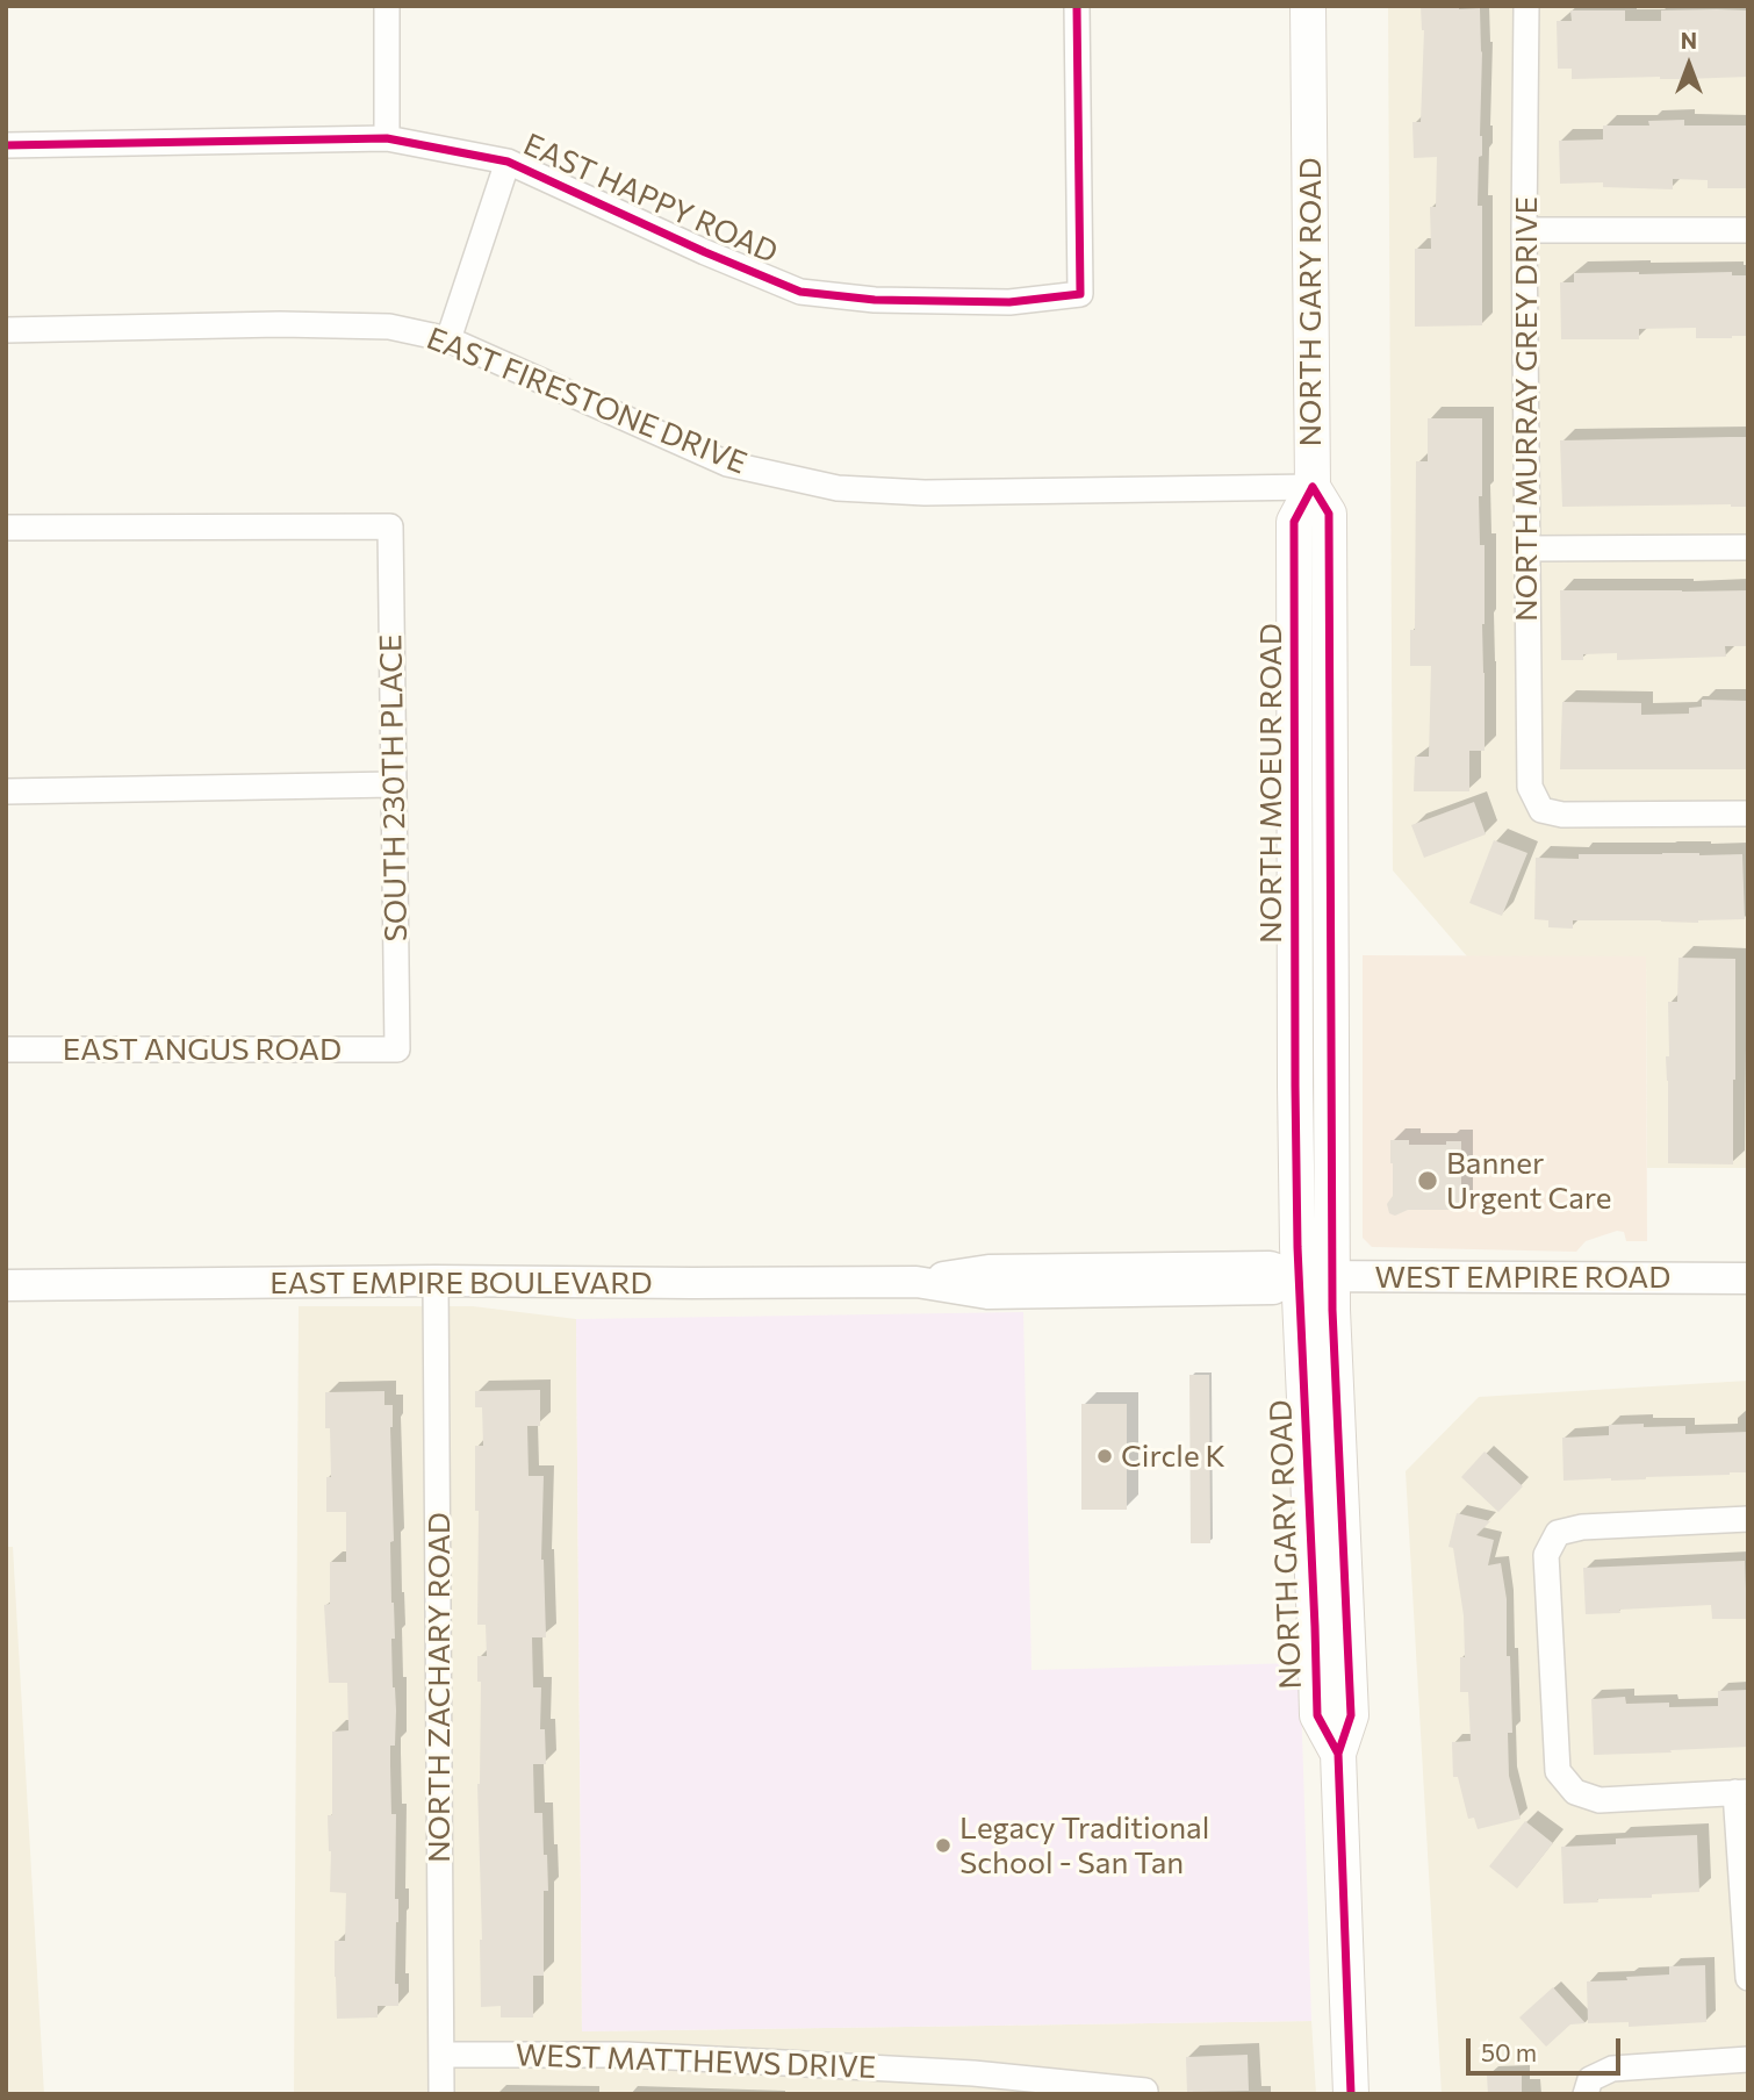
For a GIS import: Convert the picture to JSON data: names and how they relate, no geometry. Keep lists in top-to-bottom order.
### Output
{
  "streets": {
    "main road": ["NORTH GARY ROAD", "NORTH MOEUR ROAD"],
    "street": [
      "EAST HAPPY ROAD",
      "EAST FIRESTONE DRIVE",
      "NORTH MURRAY GREY DRIVE",
      "SOUTH 230TH PLACE",
      "EAST ANGUS ROAD",
      "WEST EMPIRE ROAD",
      "EAST EMPIRE BOULEVARD",
      "NORTH ZACHARY ROAD",
      "WEST MATTHEWS DRIVE"
    ]
  },
  "crossings": [
    ["NORTH GARY ROAD", "EAST FIRESTONE DRIVE"],
    ["NORTH GARY ROAD", "NORTH MOEUR ROAD"],
    ["NORTH GARY ROAD", "WEST EMPIRE ROAD"],
    ["NORTH GARY ROAD", "EAST EMPIRE BOULEVARD"],
    ["EAST FIRESTONE DRIVE", "NORTH MOEUR ROAD"],
    ["SOUTH 230TH PLACE", "EAST ANGUS ROAD"],
    ["WEST EMPIRE ROAD", "EAST EMPIRE BOULEVARD"],
    ["EAST EMPIRE BOULEVARD", "NORTH ZACHARY ROAD"],
    ["NORTH ZACHARY ROAD", "WEST MATTHEWS DRIVE"]
  ],
  "places": ["Banner Urgent Care", "Circle K", "Legacy Traditional School - San Tan"],
  "scale_bar": "50 m",
  "north": "top"
}
